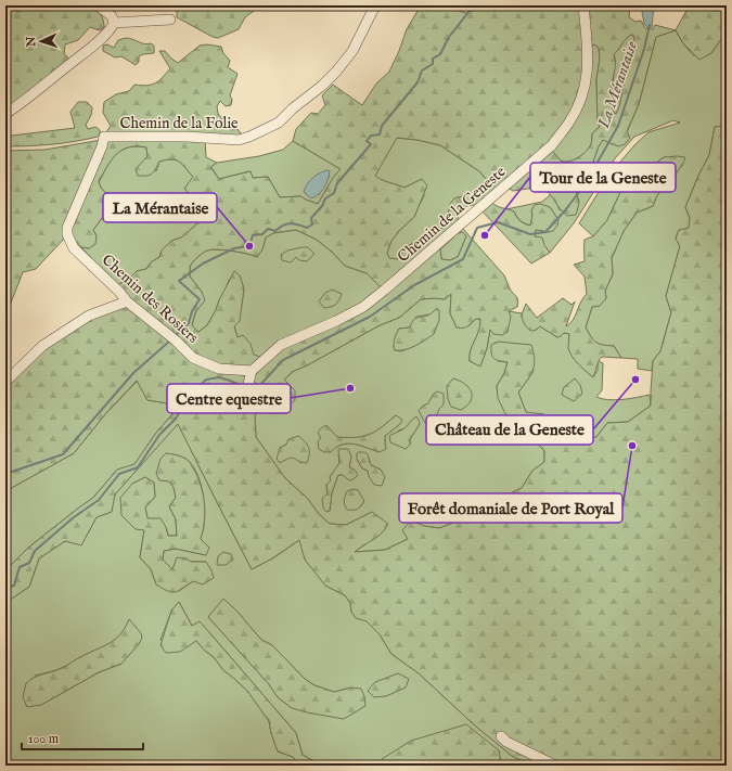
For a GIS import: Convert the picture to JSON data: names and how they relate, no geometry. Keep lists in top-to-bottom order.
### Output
{
  "streets": {
    "street": ["Chemin de la Folie", "Chemin de la Geneste", "Chemin des Rosiers"]
  },
  "crossings": [
    ["Chemin de la Folie", "Chemin des Rosiers"],
    ["Chemin de la Geneste", "Chemin des Rosiers"]
  ],
  "water": ["La Mérantaise"],
  "places": [
    "Tour de la Geneste",
    "La Mérantaise",
    "Château de la Geneste",
    "Centre equestre",
    "Forêt domaniale de Port Royal"
  ],
  "scale_bar": "100 m",
  "north": "left"
}
